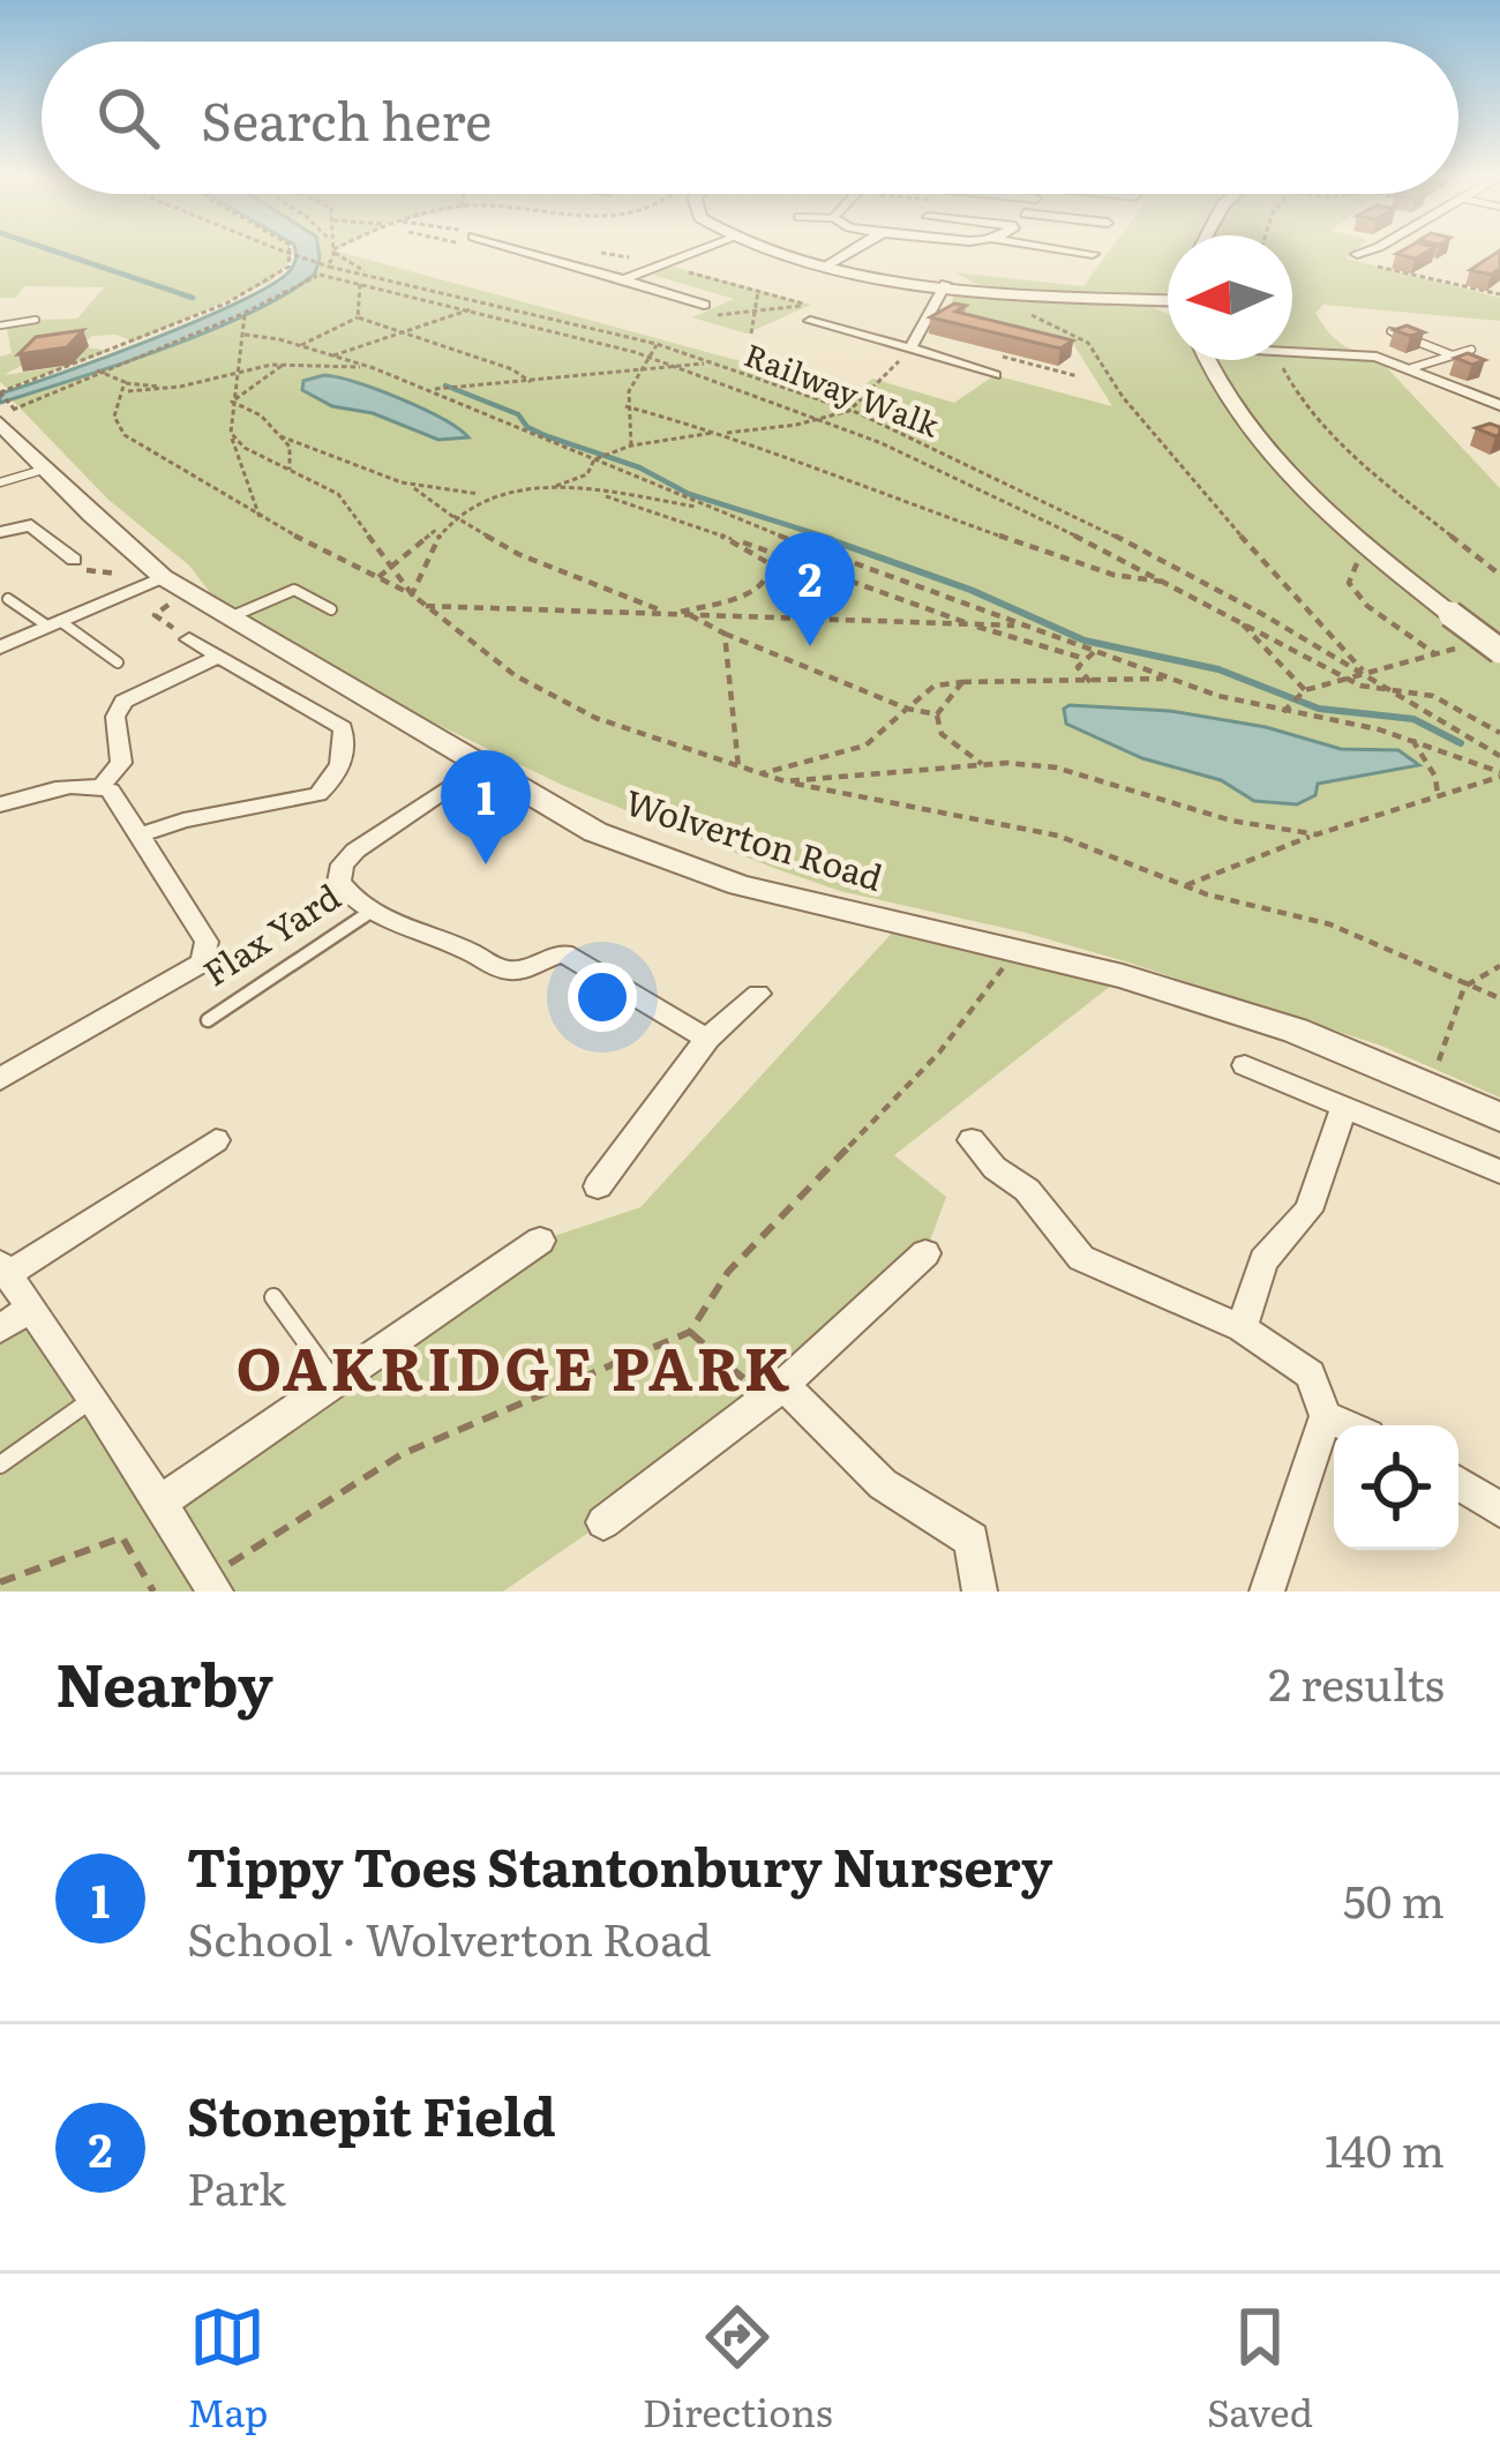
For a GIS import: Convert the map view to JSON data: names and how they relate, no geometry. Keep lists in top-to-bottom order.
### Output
{
  "streets": {
    "street": ["Wolverton Road", "Flax Yard"],
    "path": ["Railway Walk"]
  },
  "crossings": [
    ["Wolverton Road", "Flax Yard"]
  ],
  "districts": ["OAKRIDGE PARK"],
  "north": "left",
  "page": {
    "search": "Search here",
    "pins": ["2", "1"],
    "heading": ["Nearby", "2 results"],
    "list": [
      {
        "mark": "1",
        "name": "Tippy Toes Stantonbury Nursery",
        "note": "School · Wolverton Road",
        "value": "50 m"
      },
      {
        "mark": "2",
        "name": "Stonepit Field",
        "note": "Park",
        "value": "140 m"
      }
    ],
    "nav": ["Map", "Directions", "Saved"]
  }
}
